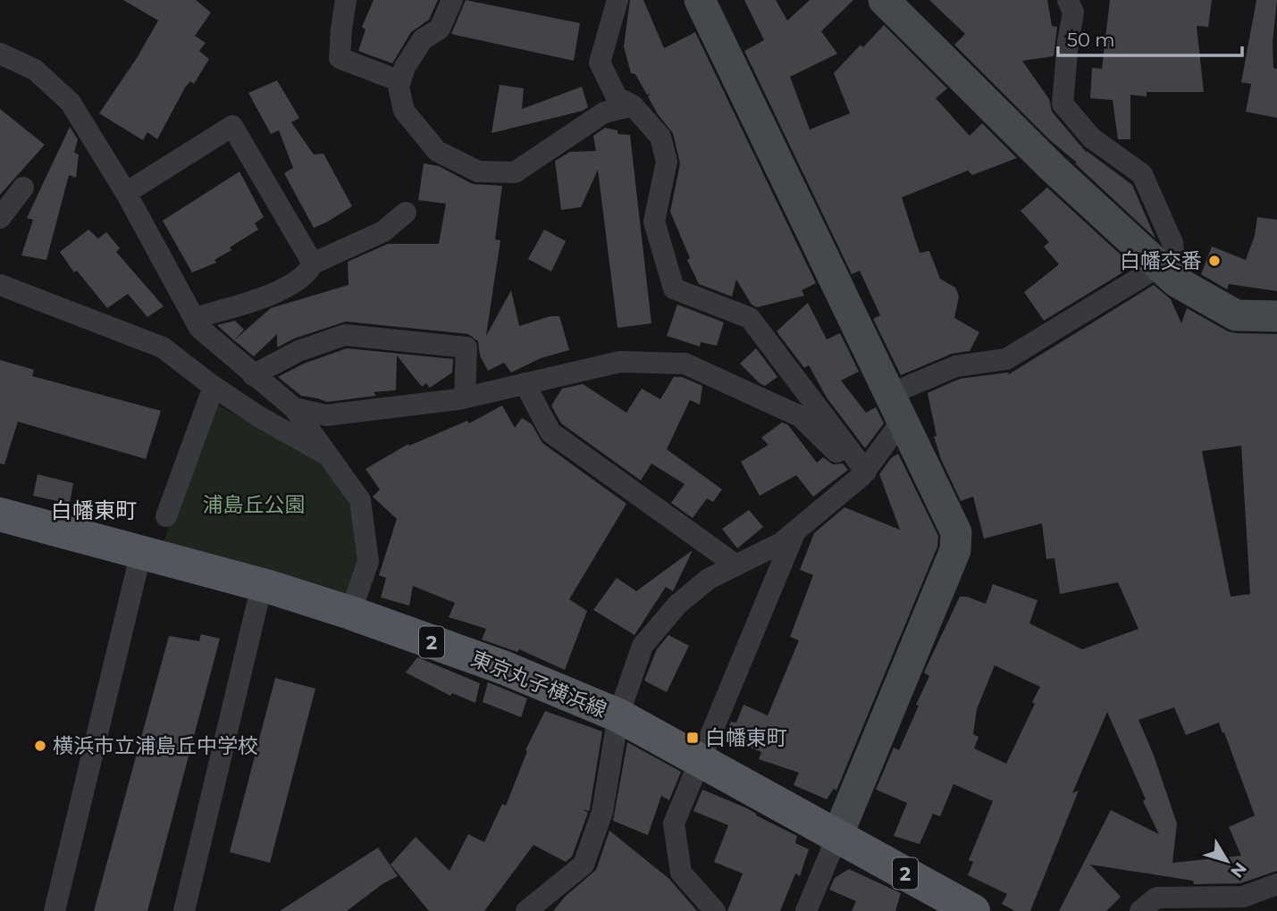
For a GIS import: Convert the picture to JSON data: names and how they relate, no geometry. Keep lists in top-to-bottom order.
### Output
{
  "streets": {
    "main road": ["2", "東京丸子横浜線"]
  },
  "districts": ["白幡東町"],
  "parks": ["浦島丘公園"],
  "places": {
    "other": ["白幡交番", "横浜市立浦島丘中学校"],
    "transit": ["白幡東町"]
  },
  "scale_bar": "50 m",
  "north": "bottom right"
}
